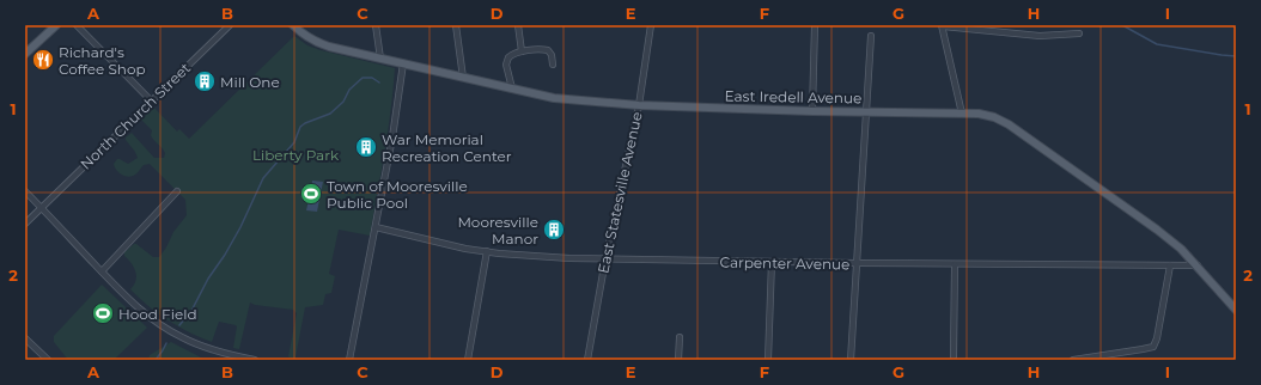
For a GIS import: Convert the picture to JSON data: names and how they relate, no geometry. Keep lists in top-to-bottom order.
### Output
{
  "streets": {
    "main road": ["East Iredell Avenue"],
    "street": ["North Church Street", "East Statesville Avenue", "Carpenter Avenue"]
  },
  "crossings": [
    ["East Iredell Avenue", "East Statesville Avenue"],
    ["East Iredell Avenue", "Carpenter Avenue"],
    ["East Statesville Avenue", "Carpenter Avenue"]
  ],
  "parks": ["Liberty Park"],
  "places": {
    "restaurant": ["Richard's Coffee Shop"],
    "building": ["Mill One", "War Memorial Recreation Center", "Mooresville Manor"],
    "sports": ["Town of Mooresville Public Pool", "Hood Field"]
  },
  "grid": {
    "columns": [
      "A",
      "B",
      "C",
      "D",
      "E",
      "F",
      "G",
      "H",
      "I"
    ],
    "rows": ["1", "2"]
  }
}
